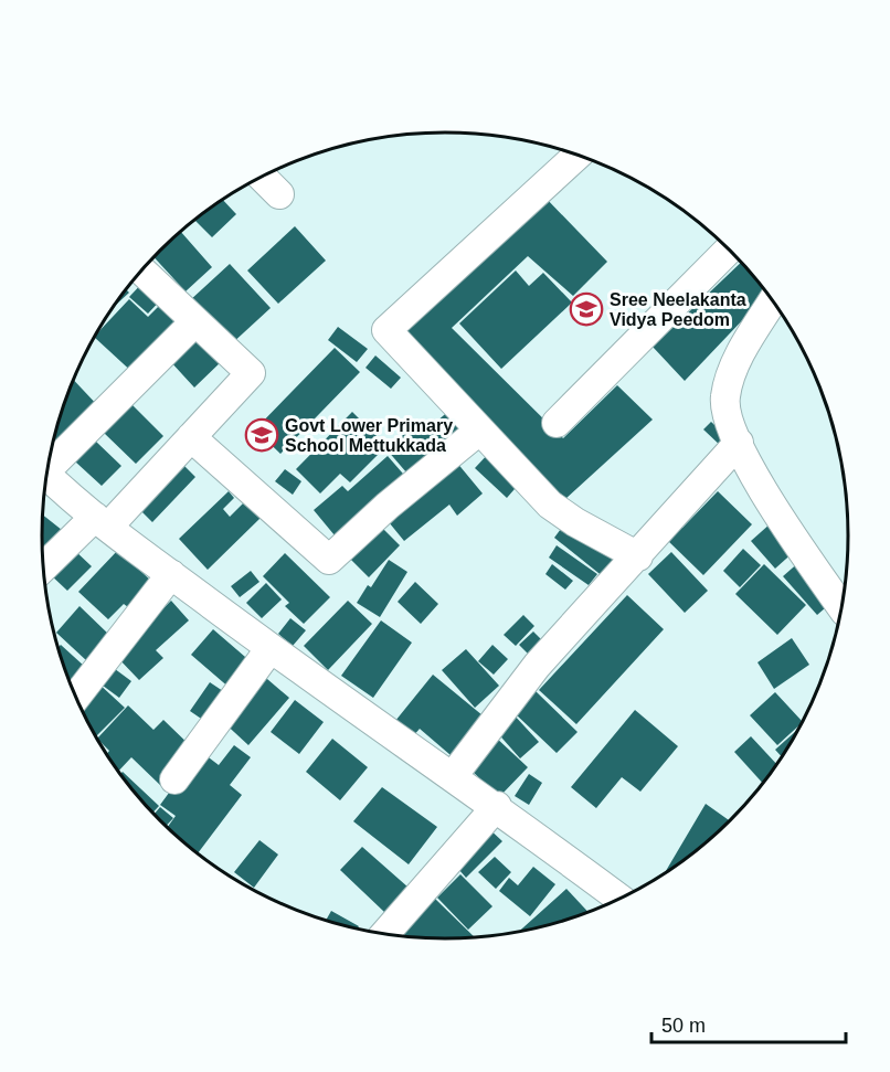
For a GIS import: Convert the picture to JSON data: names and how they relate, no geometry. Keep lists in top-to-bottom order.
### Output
{
  "places": {
    "school or university": ["Sree Neelakanta Vidya Peedom", "Govt Lower Primary School Mettukkada"]
  },
  "scale_bar": "50 m"
}
